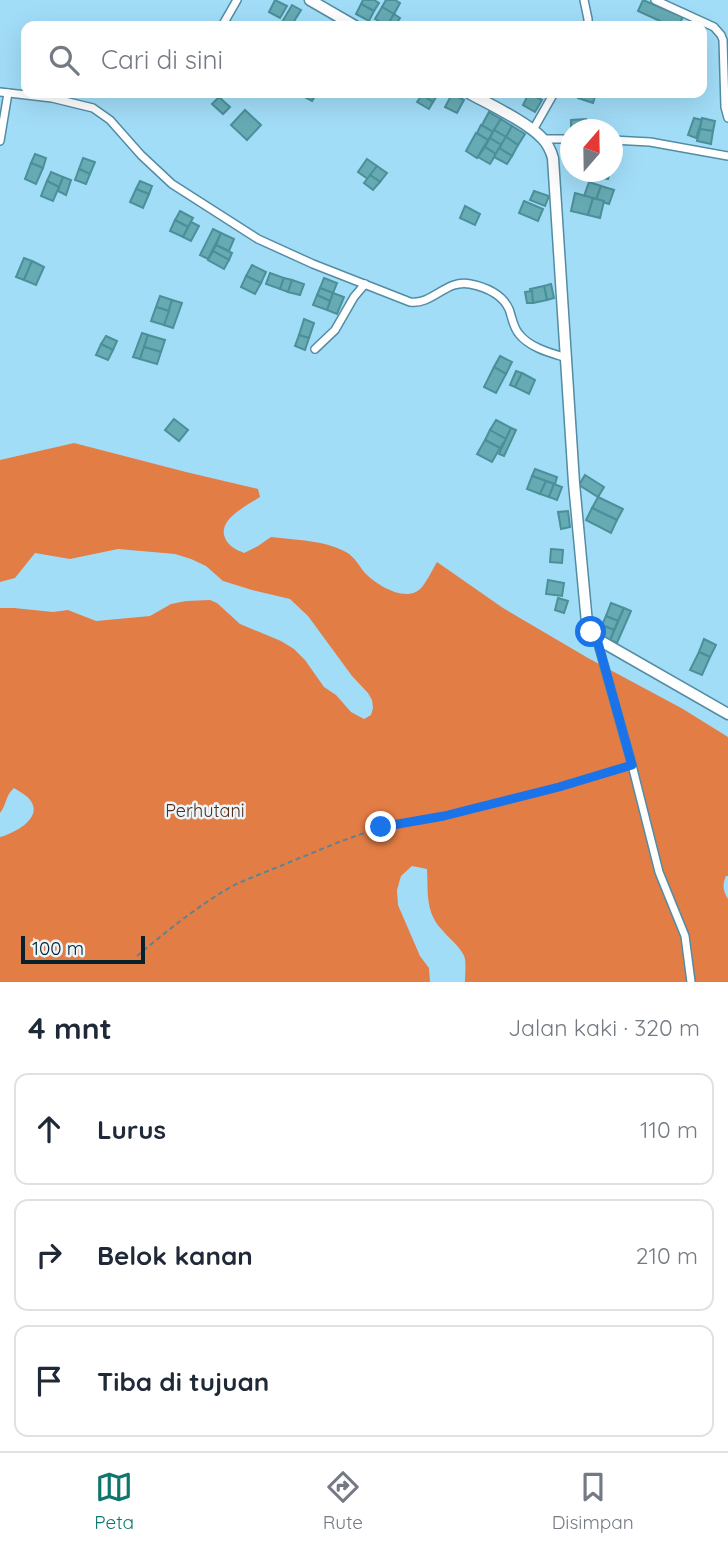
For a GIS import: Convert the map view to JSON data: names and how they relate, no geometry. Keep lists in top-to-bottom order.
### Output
{
  "parks": ["Perhutani"],
  "scale_bar": "100 m",
  "north": "top",
  "page": {
    "search": "Cari di sini",
    "scale": "100 m",
    "heading": ["4 mnt", "Jalan kaki · 320 m"],
    "list": [
      ["Lurus", "110 m"],
      ["Belok kanan", "210 m"],
      "Tiba di tujuan"
    ],
    "nav": ["Peta", "Rute", "Disimpan"]
  }
}
